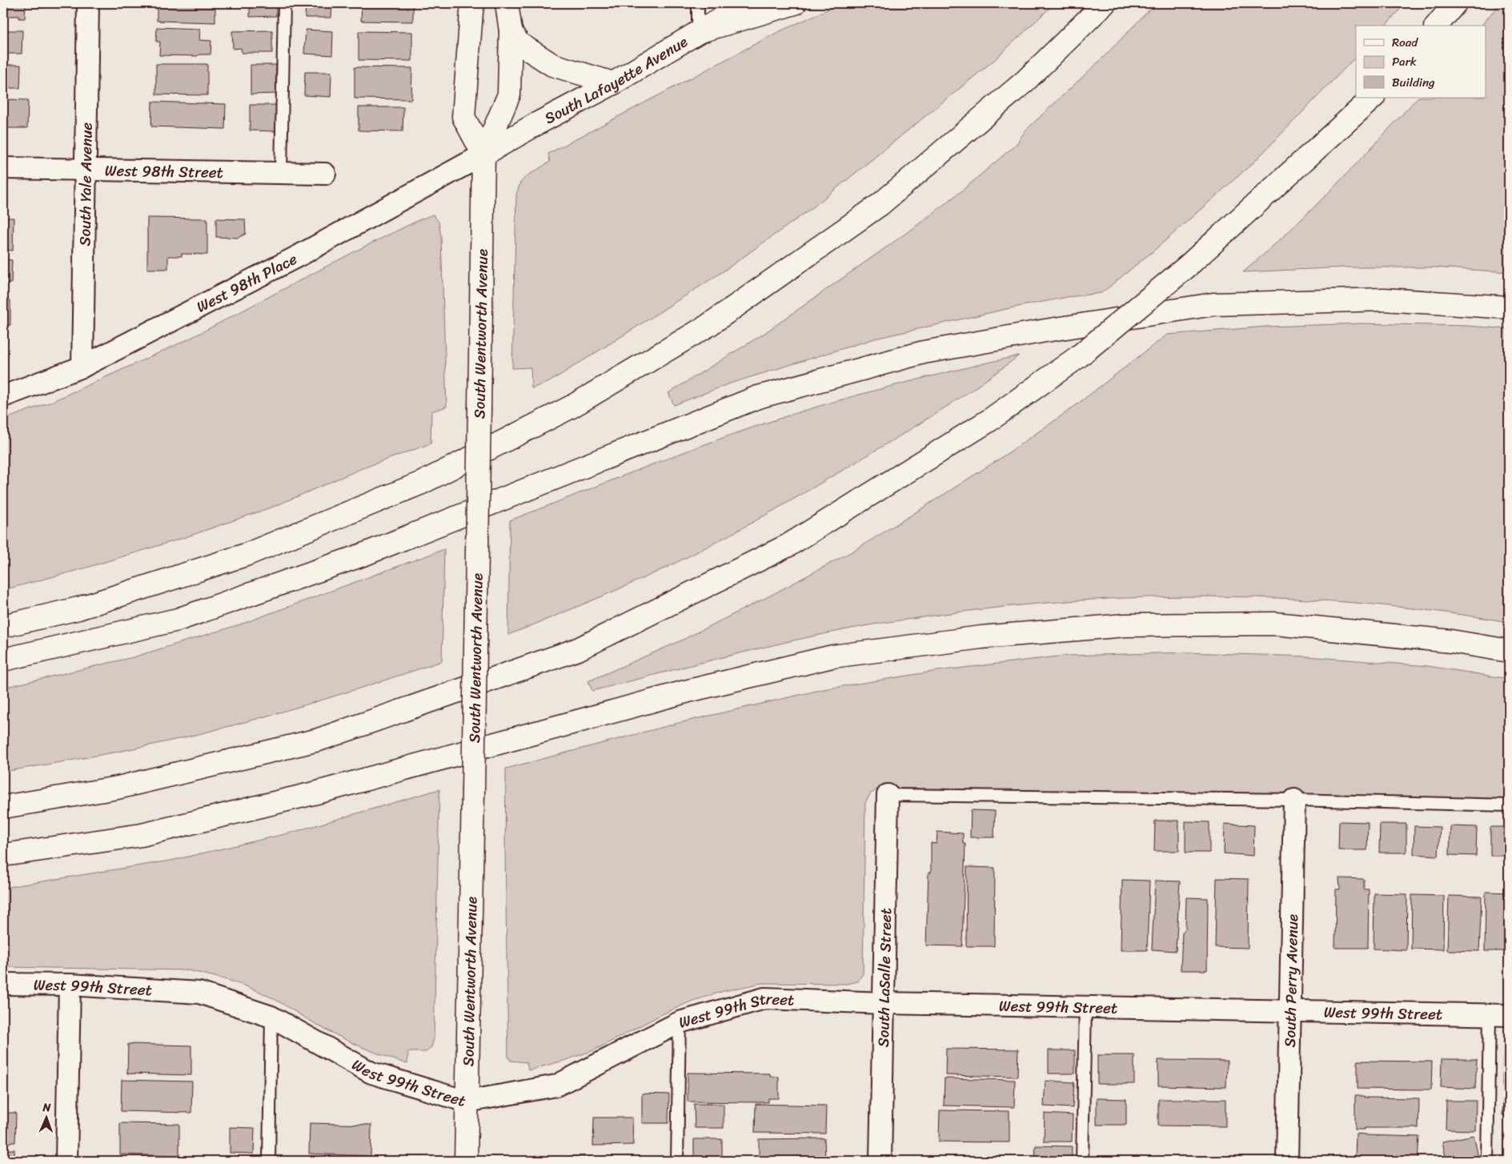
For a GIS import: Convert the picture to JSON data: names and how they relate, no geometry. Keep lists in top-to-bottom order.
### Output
{
  "streets": {
    "main road": ["South Lafayette Avenue", "South Wentworth Avenue"],
    "street": [
      "West 98th Street",
      "South Yale Avenue",
      "West 98th Place",
      "South LaSalle Street",
      "South Perry Avenue",
      "West 99th Street"
    ]
  },
  "crossings": [
    ["South Lafayette Avenue", "West 98th Place"],
    ["South Lafayette Avenue", "South Wentworth Avenue"],
    ["West 98th Street", "South Yale Avenue"],
    ["South Yale Avenue", "West 98th Place"],
    ["West 98th Place", "South Wentworth Avenue"],
    ["South Wentworth Avenue", "West 99th Street"],
    ["South LaSalle Street", "West 99th Street"],
    ["South Perry Avenue", "West 99th Street"]
  ],
  "legend": ["Road", "Park", "Building"],
  "north": "top"
}
